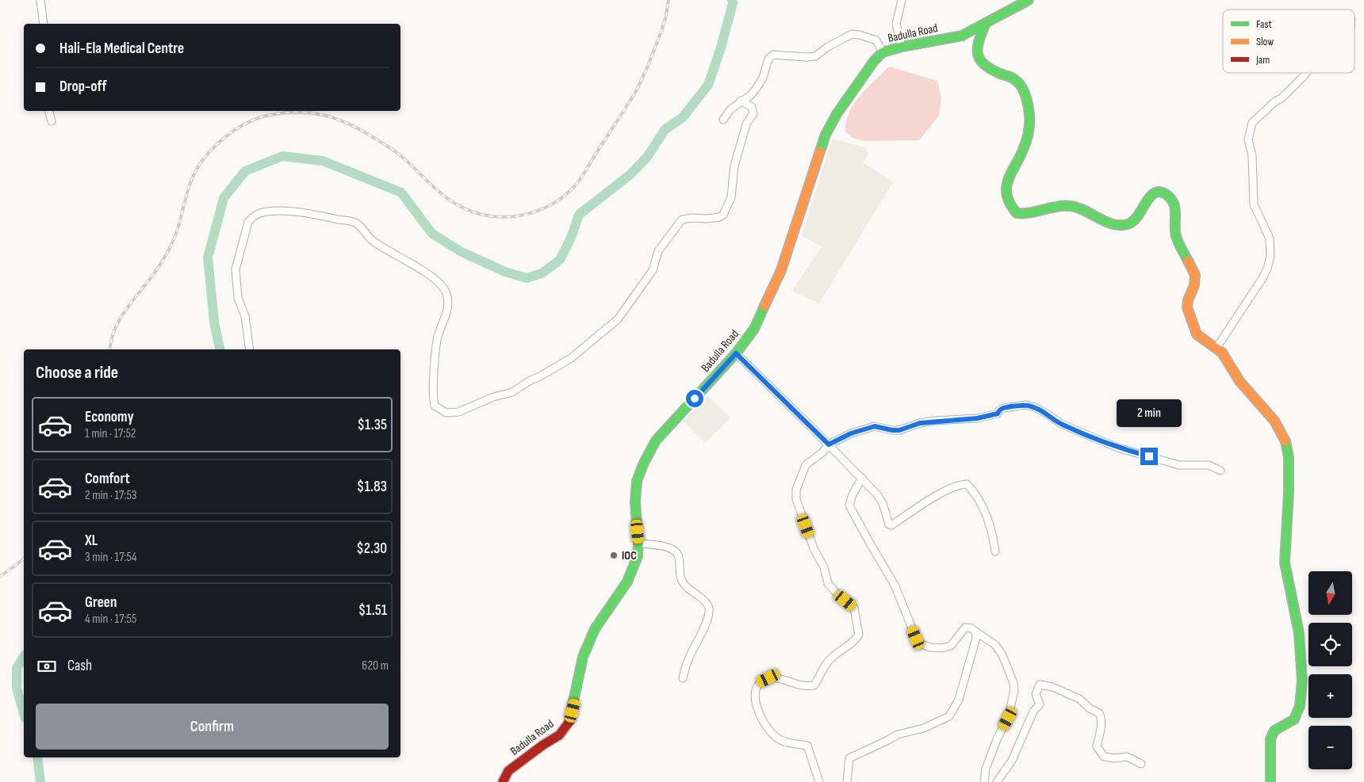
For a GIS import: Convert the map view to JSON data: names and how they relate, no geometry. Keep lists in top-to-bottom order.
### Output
{
  "streets": {
    "main road": ["Badulla Road"]
  },
  "places": ["IOC"],
  "legend": ["Fast", "Slow", "Jam"],
  "north": "bottom",
  "page": {
    "banner": ["Hali-Ela Medical Centre", "Drop-off"],
    "heading": "Choose a ride",
    "list": [
      {
        "name": "Economy",
        "note": "1 min · 17:52",
        "value": "$1.35"
      },
      {
        "name": "Comfort",
        "note": "2 min · 17:53",
        "value": "$1.83"
      },
      {
        "name": "XL",
        "note": "3 min · 17:54",
        "value": "$2.30"
      },
      {
        "name": "Green",
        "note": "4 min · 17:55",
        "value": "$1.51"
      }
    ],
    "bubble": "2 min",
    "map_buttons": ["+", "−"],
    "pay": ["Cash", "620 m"],
    "buttons": "Confirm"
  }
}
